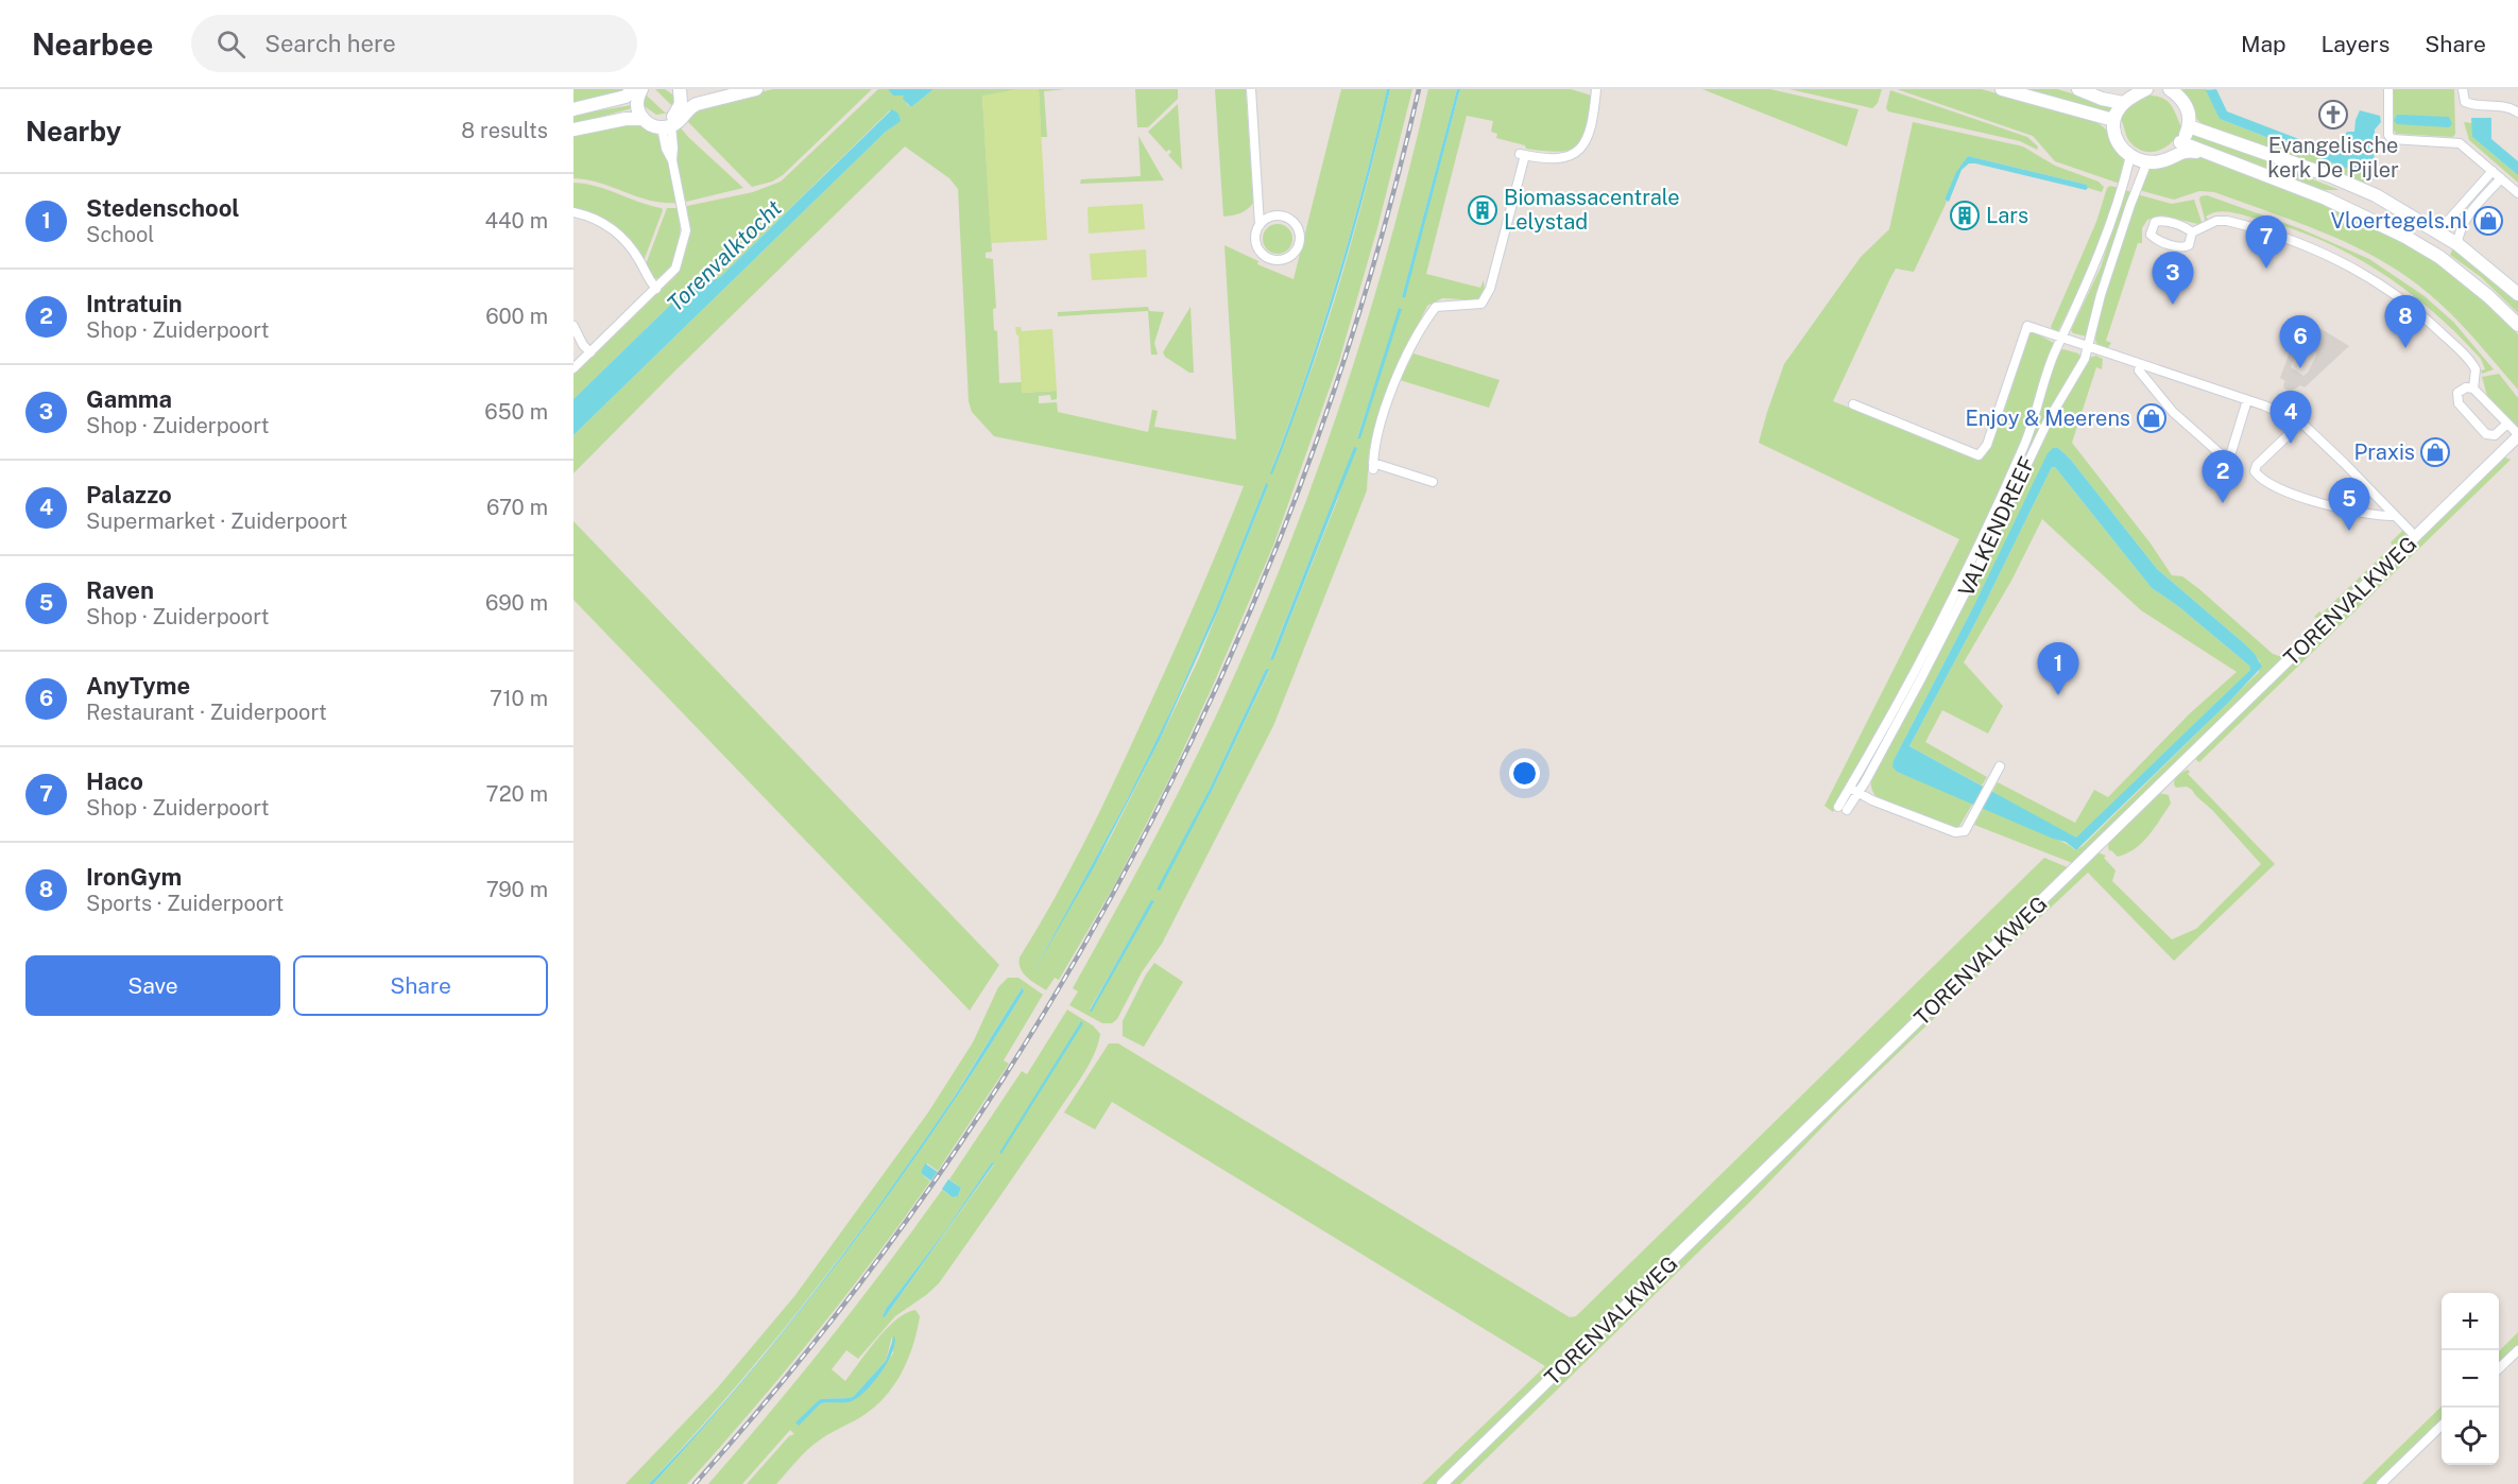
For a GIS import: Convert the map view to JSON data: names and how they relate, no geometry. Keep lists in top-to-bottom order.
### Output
{
  "streets": {
    "street": ["VALKENDREEF", "TORENVALKWEG"]
  },
  "water": ["Torenvalktocht"],
  "places": {
    "church": ["Evangelische kerk De Pijler"],
    "building": ["Biomassacentrale Lelystad", "Lars"],
    "shop": ["Vloertegels.nl", "Enjoy & Meerens", "Praxis"]
  },
  "page": {
    "header": "Nearbee",
    "search": "Search here",
    "nav": ["Map", "Layers", "Share"],
    "heading": ["Nearby", "8 results"],
    "list": [
      {
        "mark": "1",
        "name": "Stedenschool",
        "note": "School",
        "value": "440 m"
      },
      {
        "mark": "2",
        "name": "Intratuin",
        "note": "Shop · Zuiderpoort",
        "value": "600 m"
      },
      {
        "mark": "3",
        "name": "Gamma",
        "note": "Shop · Zuiderpoort",
        "value": "650 m"
      },
      {
        "mark": "4",
        "name": "Palazzo",
        "note": "Supermarket · Zuiderpoort",
        "value": "670 m"
      },
      {
        "mark": "5",
        "name": "Raven",
        "note": "Shop · Zuiderpoort",
        "value": "690 m"
      },
      {
        "mark": "6",
        "name": "AnyTyme",
        "note": "Restaurant · Zuiderpoort",
        "value": "710 m"
      },
      {
        "mark": "7",
        "name": "Haco",
        "note": "Shop · Zuiderpoort",
        "value": "720 m"
      },
      {
        "mark": "8",
        "name": "IronGym",
        "note": "Sports · Zuiderpoort",
        "value": "790 m"
      }
    ],
    "pins": [
      "7",
      "3",
      "8",
      "6",
      "4",
      "2",
      "5",
      "1"
    ],
    "buttons": ["Save", "Share"],
    "map_buttons": ["+", "−"]
  }
}
